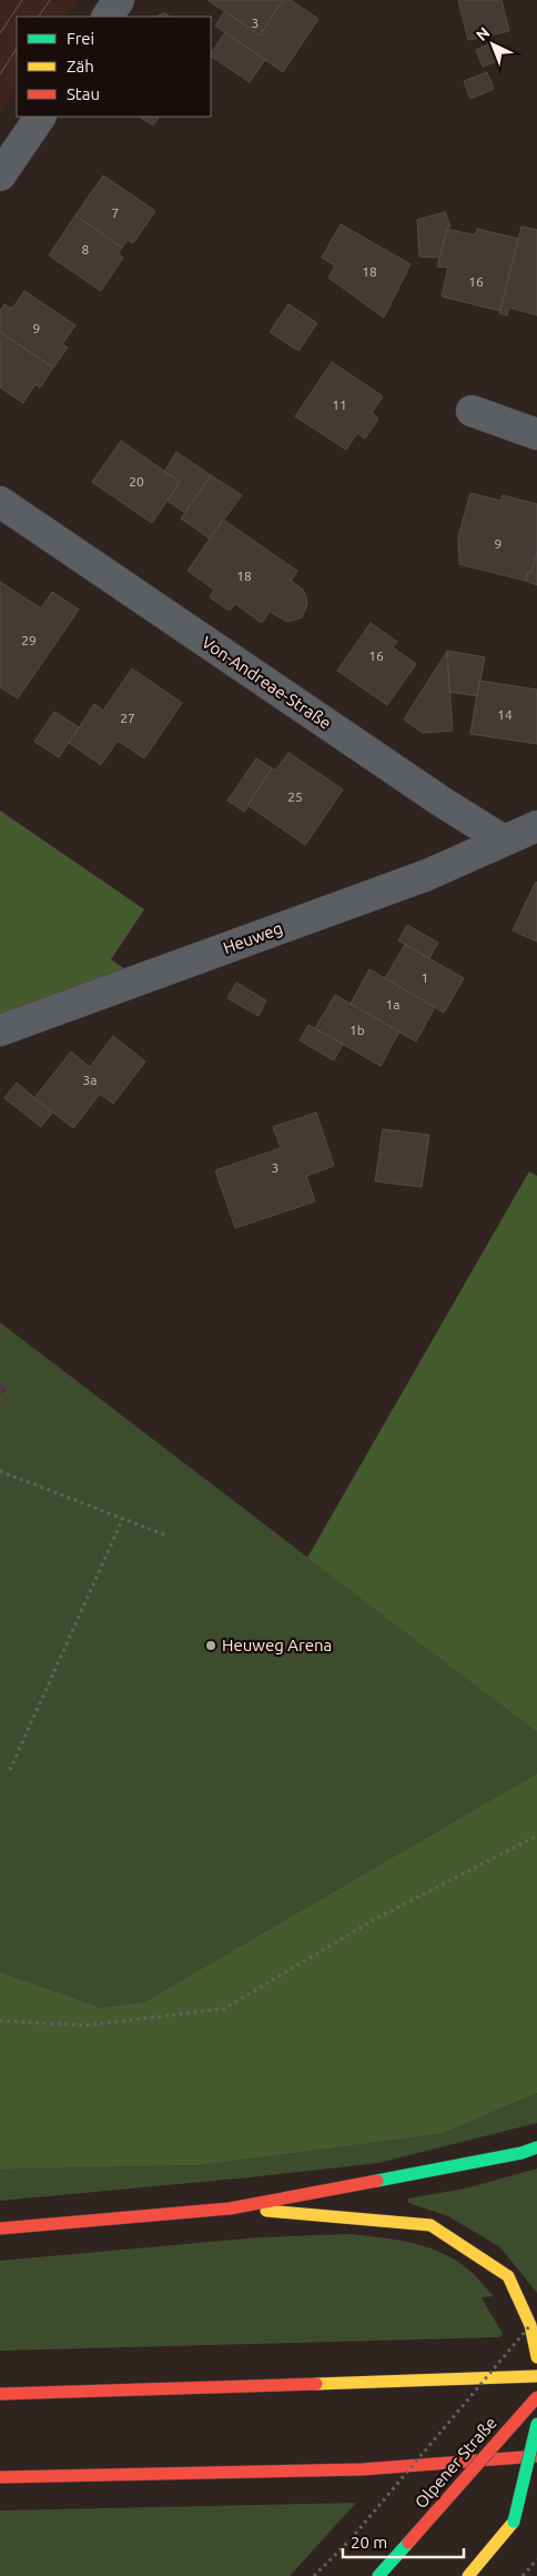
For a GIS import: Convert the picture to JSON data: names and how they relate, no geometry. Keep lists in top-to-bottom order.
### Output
{
  "streets": {
    "main road": ["Olpener Straße"],
    "street": ["Von-Andreae-Straße", "Heuweg"]
  },
  "crossings": [
    ["Von-Andreae-Straße", "Heuweg"]
  ],
  "places": ["Heuweg Arena"],
  "house_numbers": [
    "3",
    "7",
    "8",
    "18",
    "16",
    "9",
    "11",
    "20",
    "9",
    "18",
    "29",
    "16",
    "14",
    "27",
    "25",
    "1",
    "1a",
    "1b",
    "3a",
    "3"
  ],
  "legend": ["Frei", "Zäh", "Stau"],
  "scale_bar": "20 m",
  "north": "top left"
}
